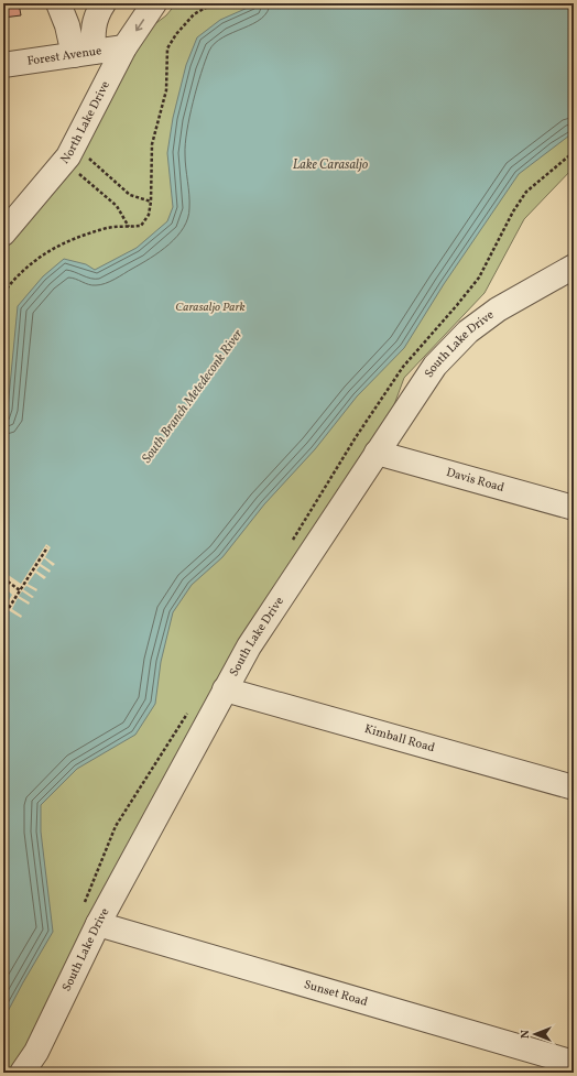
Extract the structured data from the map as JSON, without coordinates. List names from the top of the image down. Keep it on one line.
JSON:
{"streets":{"street":["Forest Avenue","North Lake Drive","South Lake Drive","Davis Road","Kimball Road","Sunset Road"]},"crossings":[["Forest Avenue","North Lake Drive"],["South Lake Drive","Davis Road"],["South Lake Drive","Kimball Road"],["South Lake Drive","Sunset Road"]],"water":["Lake Carasaljo","South Branch Metedeconk River"],"parks":["Carasaljo Park"],"north":"left"}
